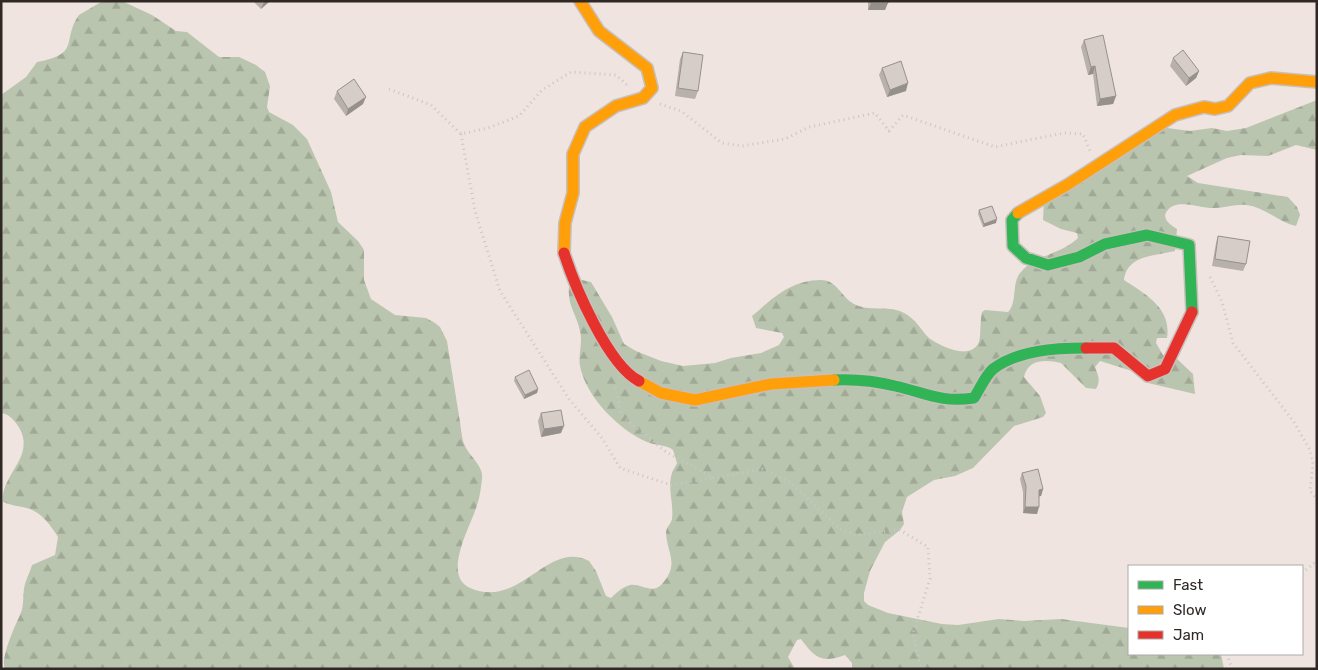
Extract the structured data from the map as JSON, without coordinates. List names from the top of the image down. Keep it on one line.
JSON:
{"legend":["Fast","Slow","Jam"]}
